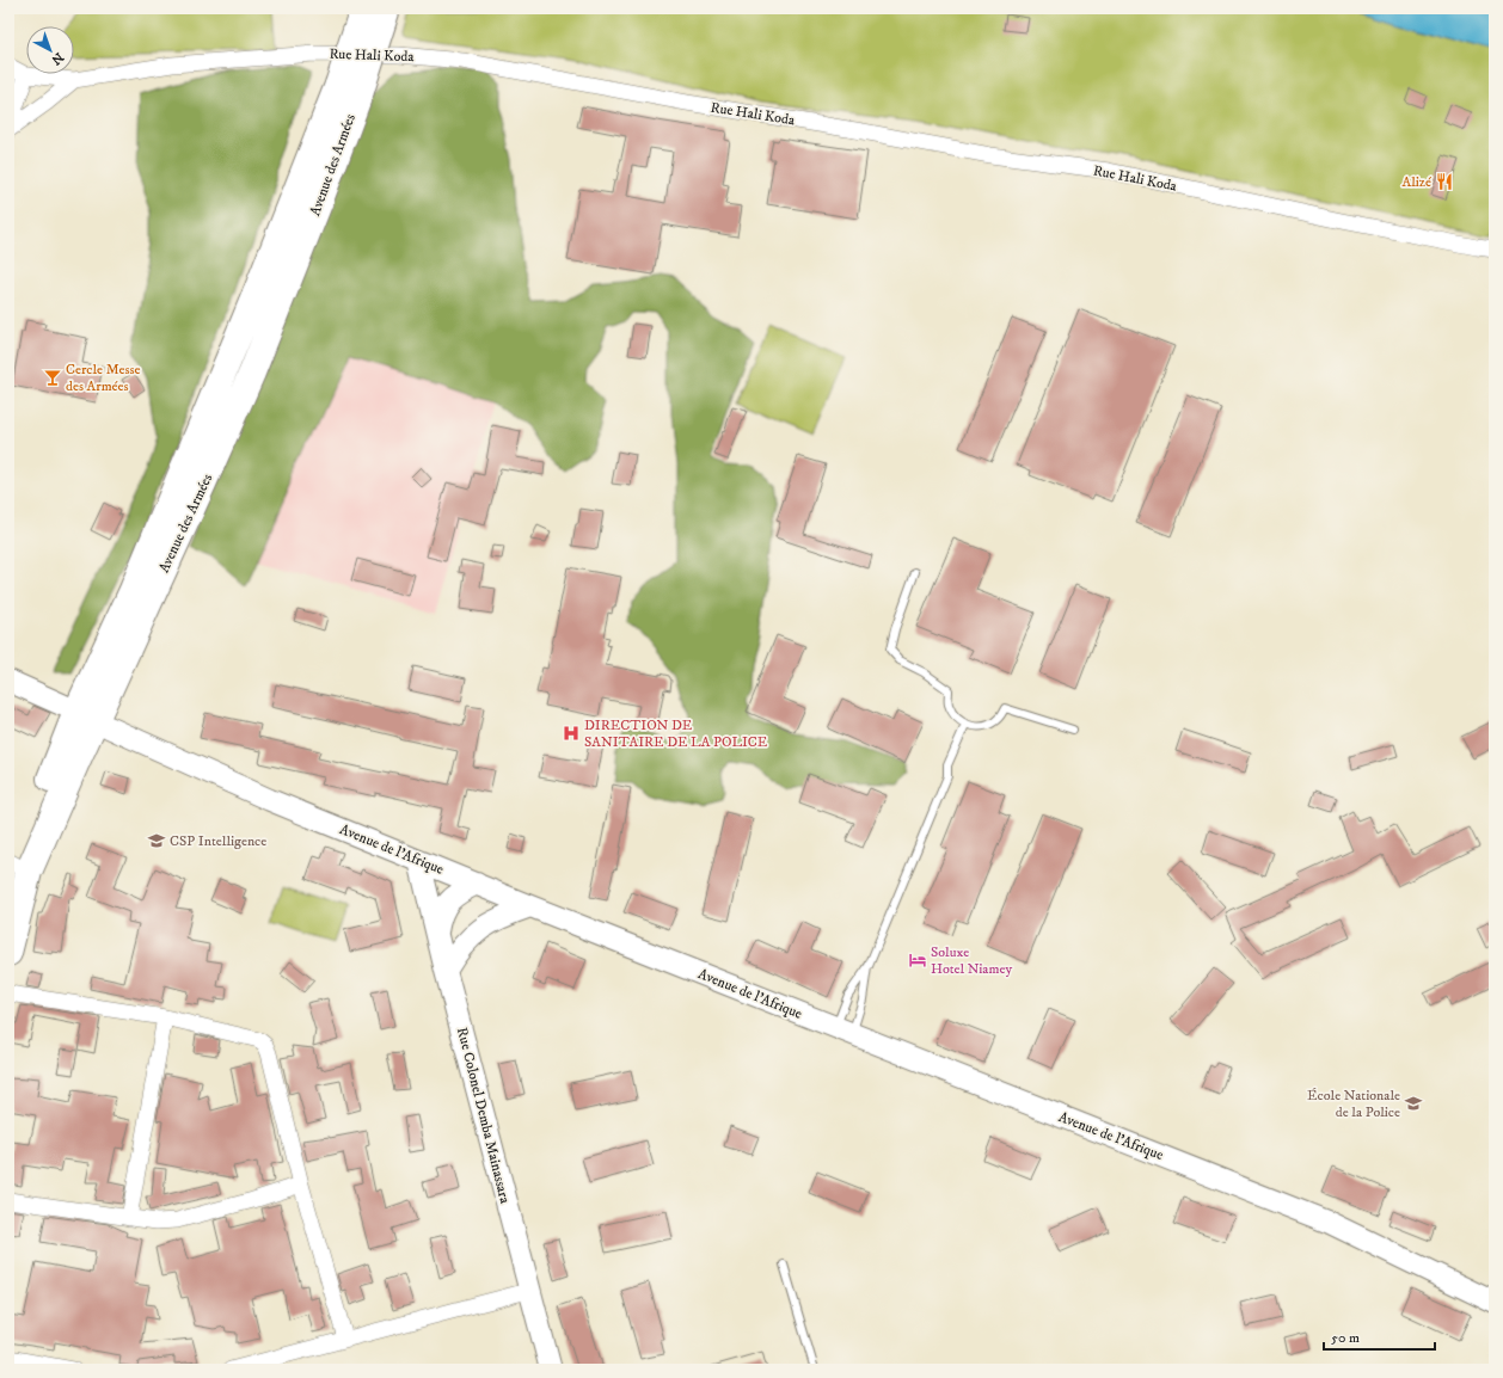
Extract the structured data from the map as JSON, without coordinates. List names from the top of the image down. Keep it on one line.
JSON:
{"streets":{"highway":["Avenue des Armées"],"main road":["Avenue de l'Afrique","Rue Colonel Demba Mainassara"],"street":["Rue Hali Koda"]},"crossings":[["Avenue des Armées","Avenue de l'Afrique"],["Avenue de l'Afrique","Rue Colonel Demba Mainassara"]],"places":{"restaurant":["Alizé"],"bar":["Cercle Messe des Armées"],"hospital":["DIRECTION DE SANITAIRE DE LA POLICE"],"school or university":["CSP Intelligence","École Nationale de la Police"],"hotel":["Soluxe Hotel Niamey"]},"scale_bar":"50 m","north":"bottom right"}
